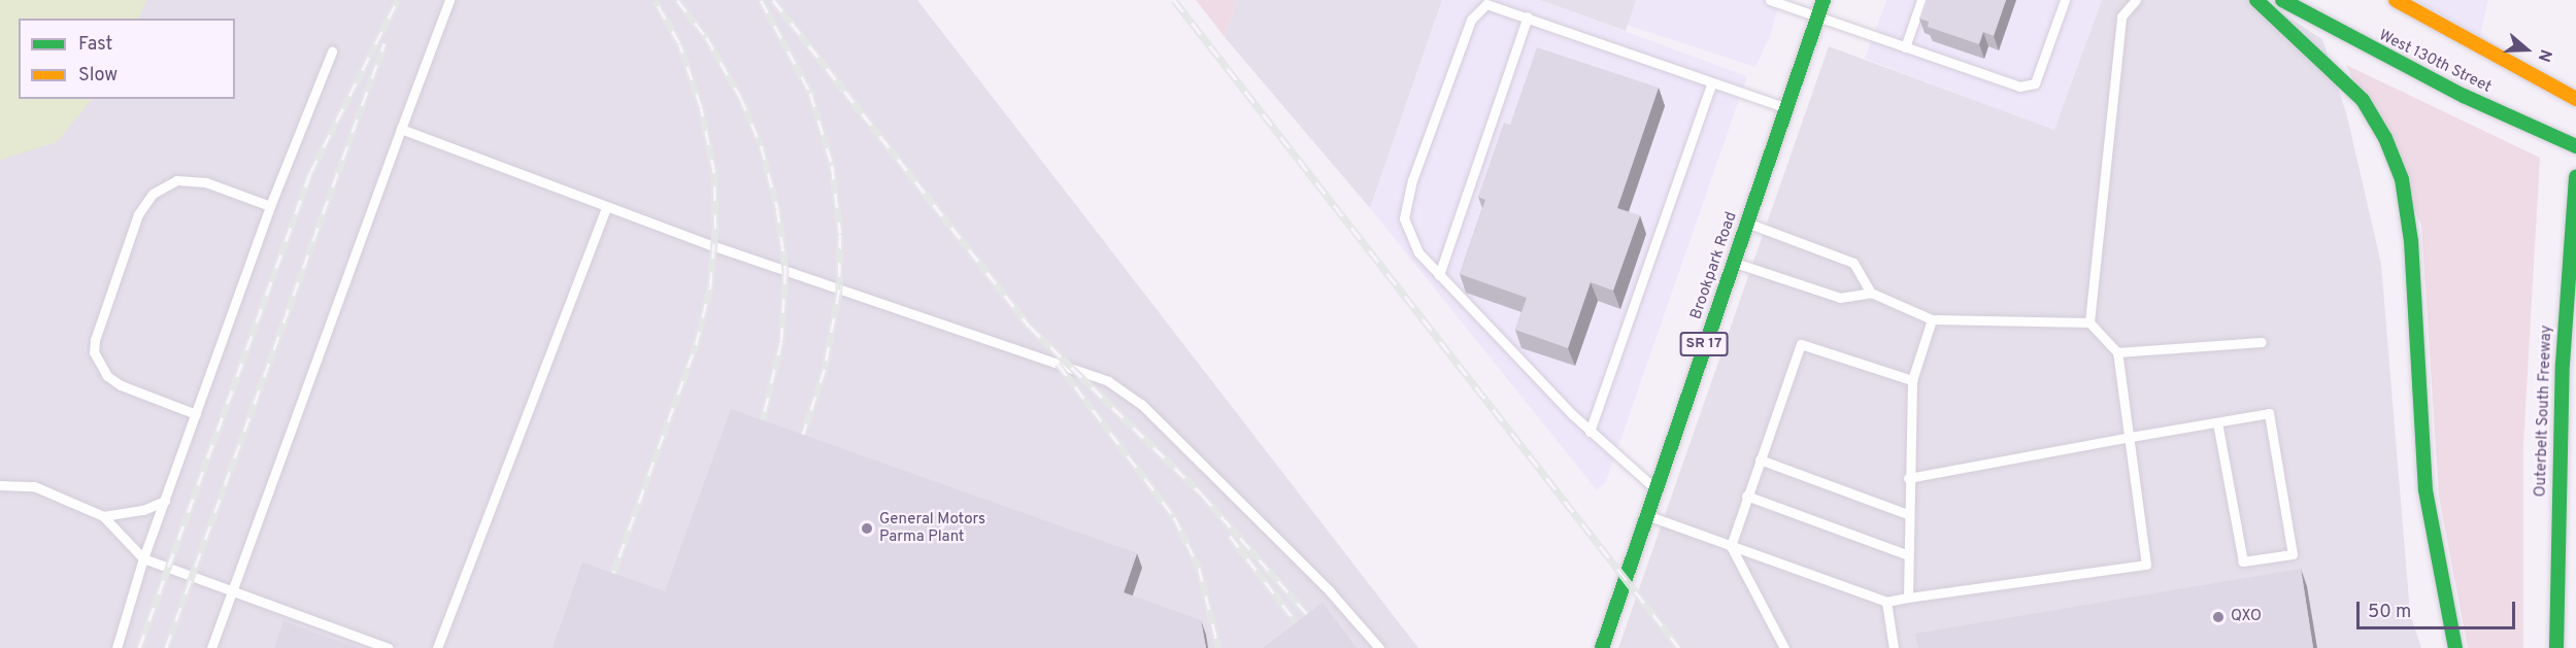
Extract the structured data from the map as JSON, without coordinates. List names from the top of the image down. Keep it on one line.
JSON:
{"streets":{"main road":["West 130th Street","Brookpark Road","SR 17","Outerbelt South Freeway"]},"places":["General Motors Parma Plant","QXO"],"legend":["Fast","Slow"],"scale_bar":"50 m","north":"right"}
